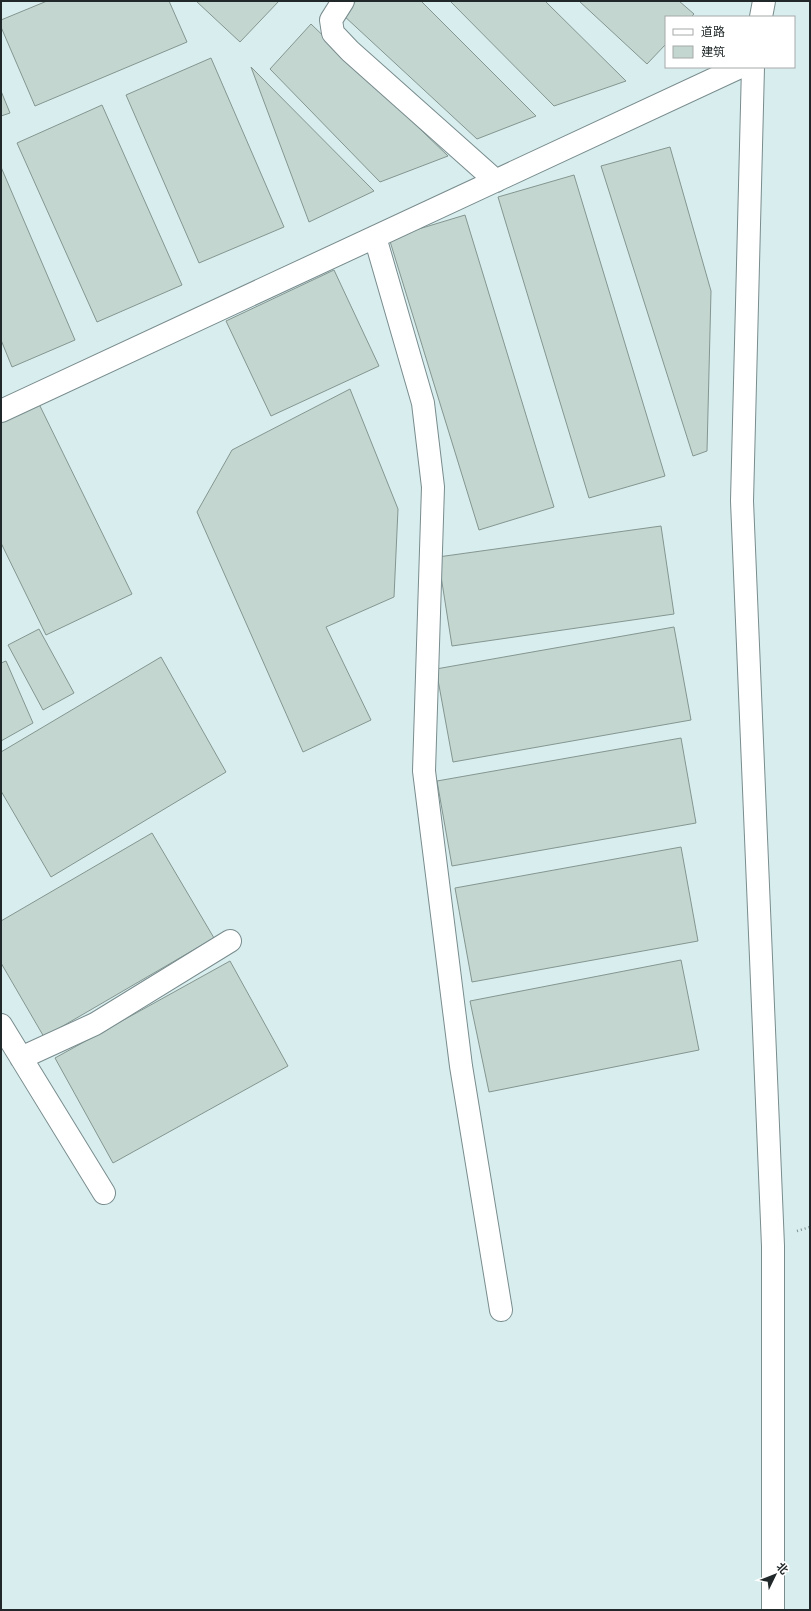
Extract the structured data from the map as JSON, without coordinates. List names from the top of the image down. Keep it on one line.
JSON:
{"legend":["道路","建筑"],"north":"top right"}
